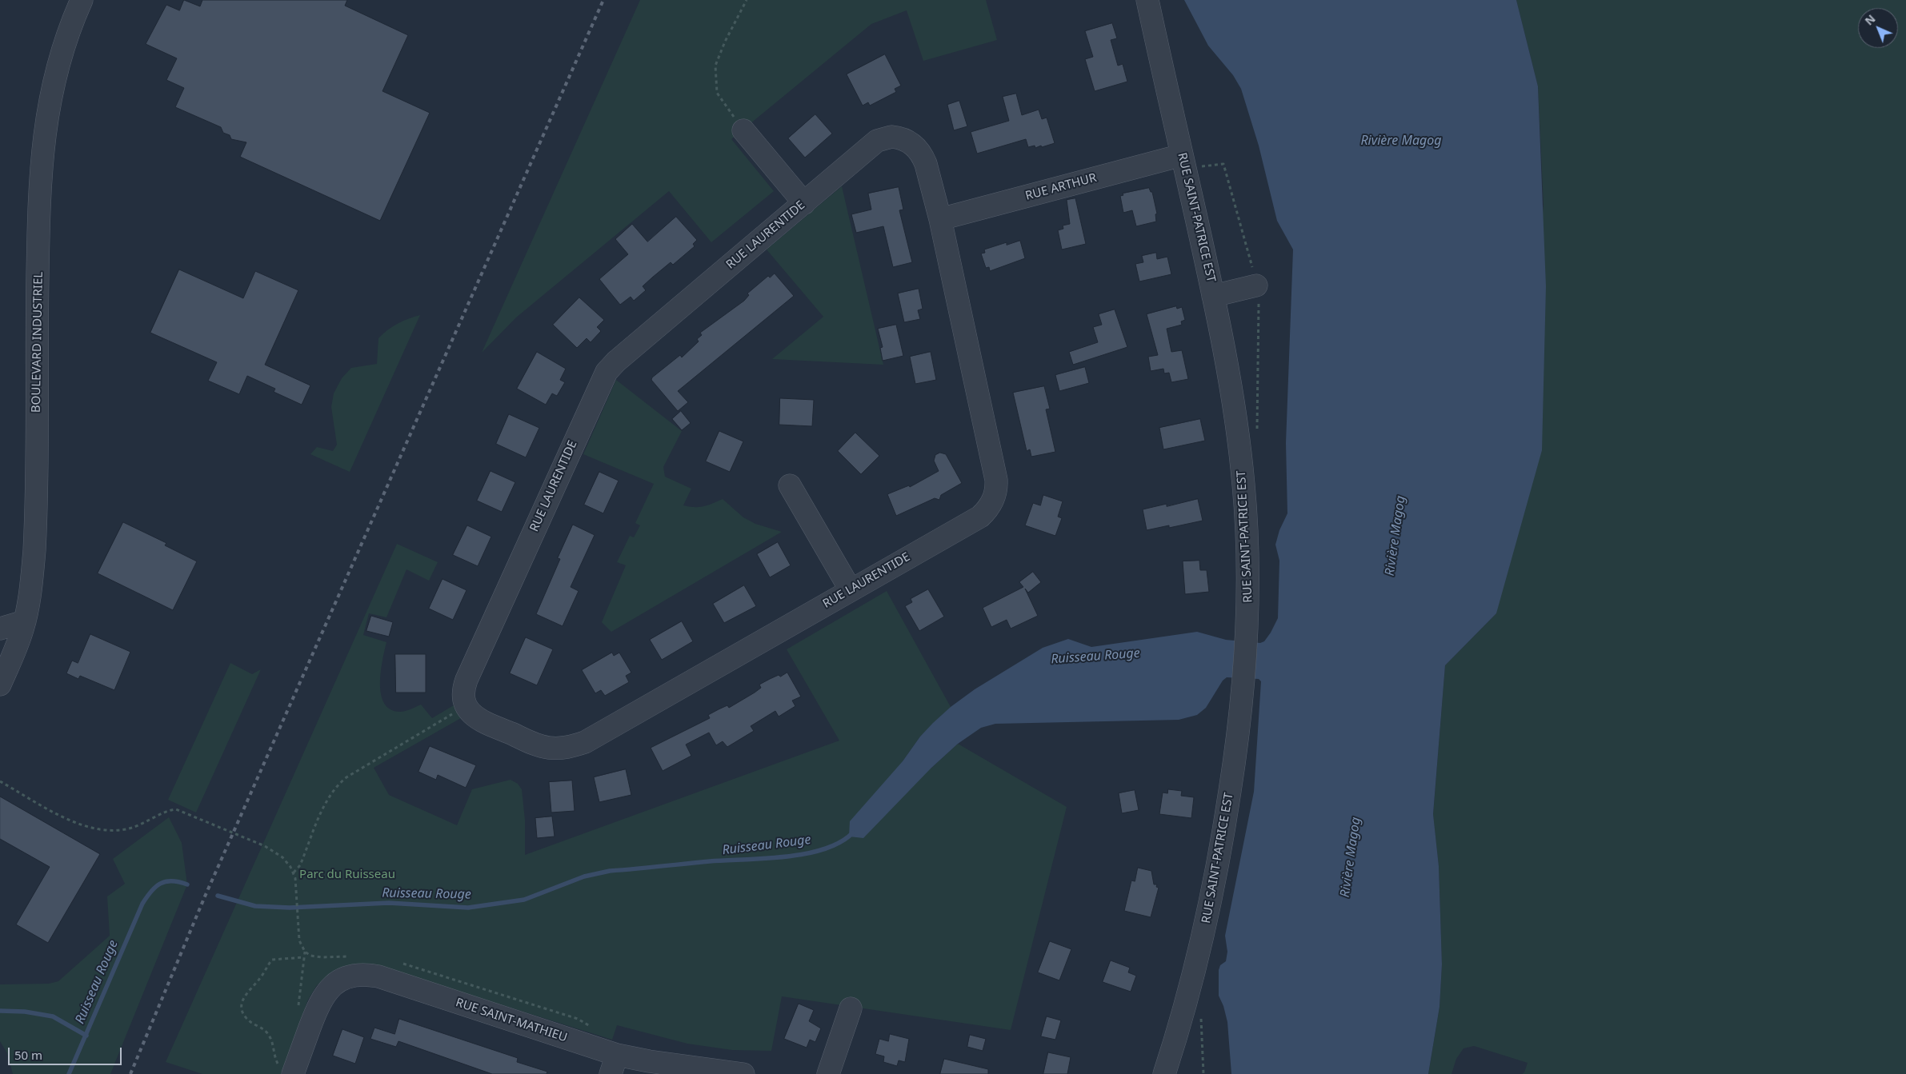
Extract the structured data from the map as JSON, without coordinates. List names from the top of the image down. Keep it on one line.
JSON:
{"streets":{"street":["RUE ARTHUR","RUE SAINT-PATRICE EST","RUE LAURENTIDE","BOULEVARD INDUSTRIEL","RUE SAINT-MATHIEU"]},"crossings":[["RUE ARTHUR","RUE SAINT-PATRICE EST"],["RUE ARTHUR","RUE LAURENTIDE"]],"water":["Rivière Magog","Ruisseau Rouge"],"parks":["Parc du Ruisseau"],"scale_bar":"50 m","north":"top left"}
